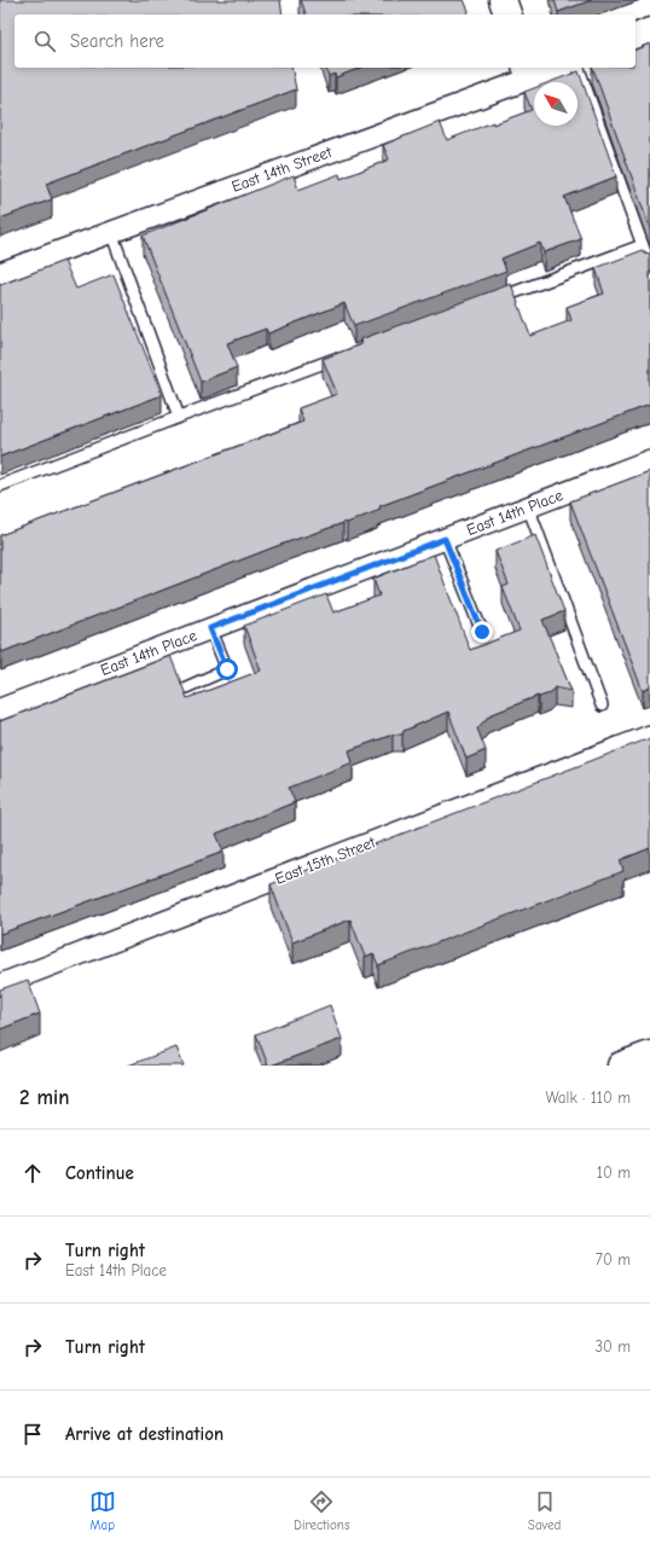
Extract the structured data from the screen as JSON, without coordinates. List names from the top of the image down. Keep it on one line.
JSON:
{"streets":{"street":["East 14th Street","East 14th Place","East 15th Street"]},"north":"top left","page":{"search":"Search here","heading":["2 min","Walk · 110 m"],"list":[["Continue","10 m"],["Turn right","East 14th Place","70 m"],["Turn right","30 m"],"Arrive at destination"],"nav":["Map","Directions","Saved"]}}
